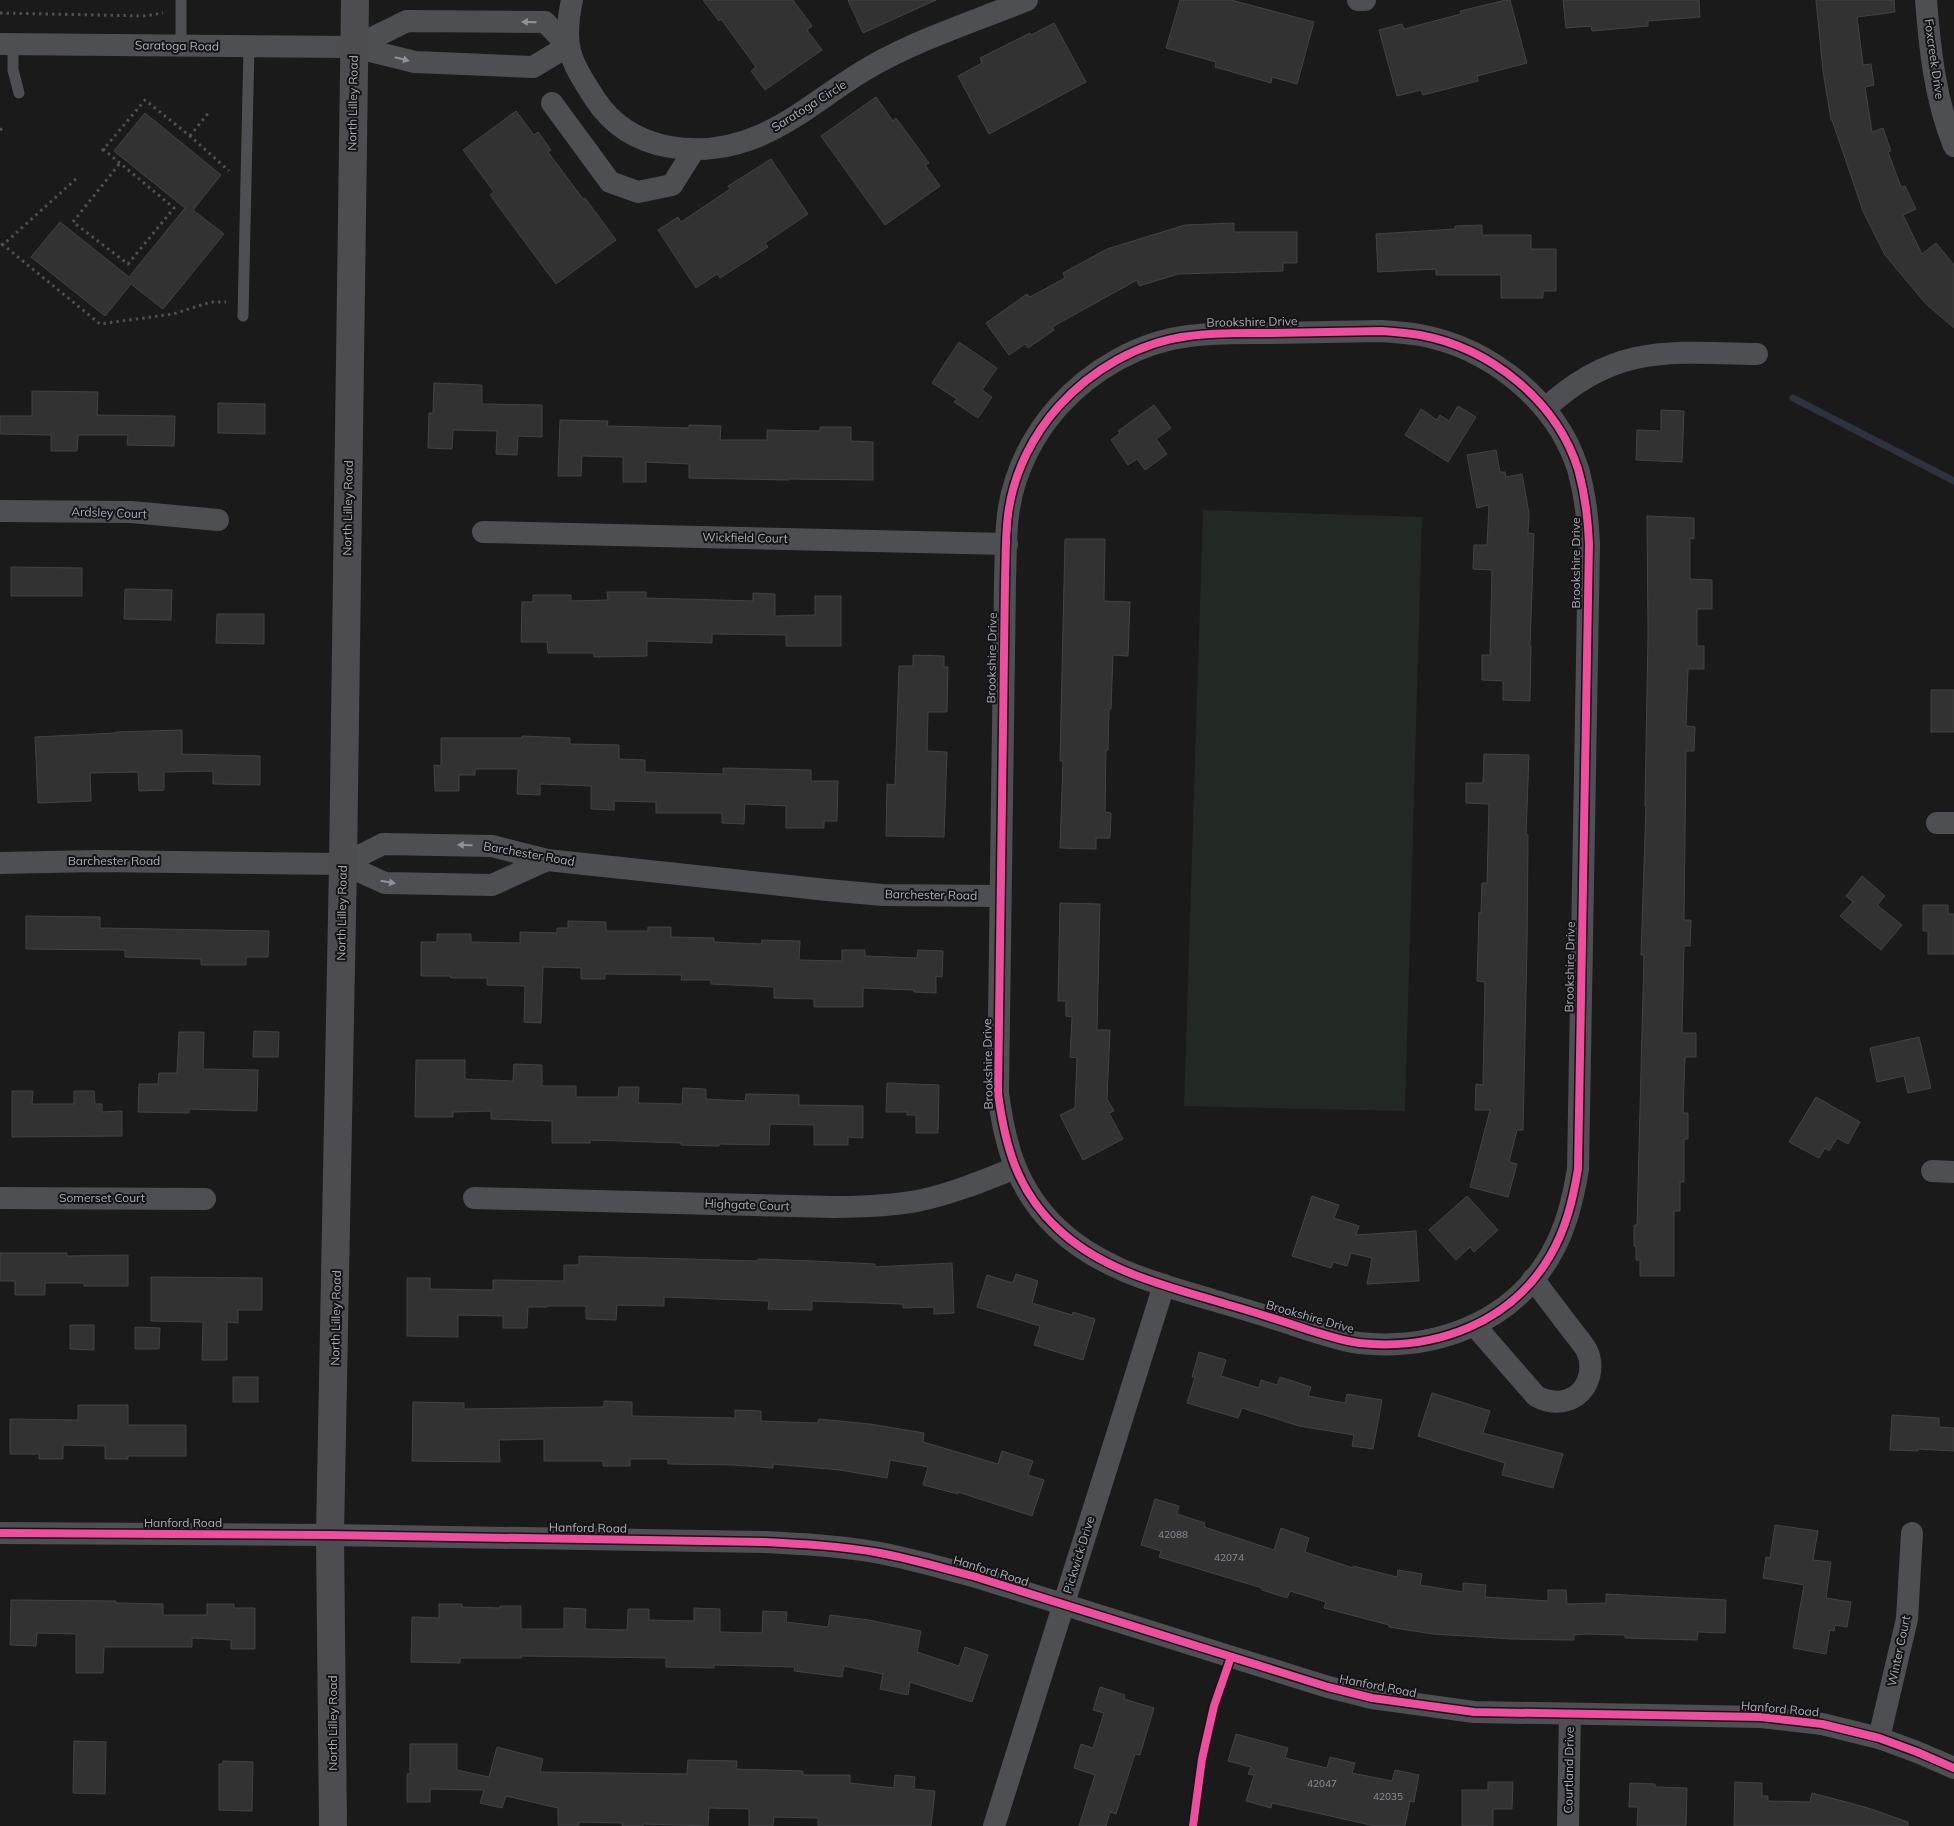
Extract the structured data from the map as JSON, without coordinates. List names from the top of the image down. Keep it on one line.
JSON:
{"streets":{"street":["Saratoga Road","Foxcreek Drive","North Lilley Road","Saratoga Circle","Brookshire Drive","Ardsley Court","Wickfield Court","Barchester Road","Somerset Court","Highgate Court","Hanford Road","Pickwick Drive","Winter Court","Courtland Drive"]},"crossings":[["Saratoga Road","North Lilley Road"],["Saratoga Road","Saratoga Circle"],["North Lilley Road","Saratoga Circle"],["North Lilley Road","Barchester Road"],["North Lilley Road","Hanford Road"],["Brookshire Drive","Wickfield Court"],["Brookshire Drive","Barchester Road"],["Brookshire Drive","Highgate Court"],["Brookshire Drive","Pickwick Drive"],["Hanford Road","Pickwick Drive"],["Hanford Road","Winter Court"],["Hanford Road","Courtland Drive"]],"house_numbers":["42088","42074","42047","42035"]}
